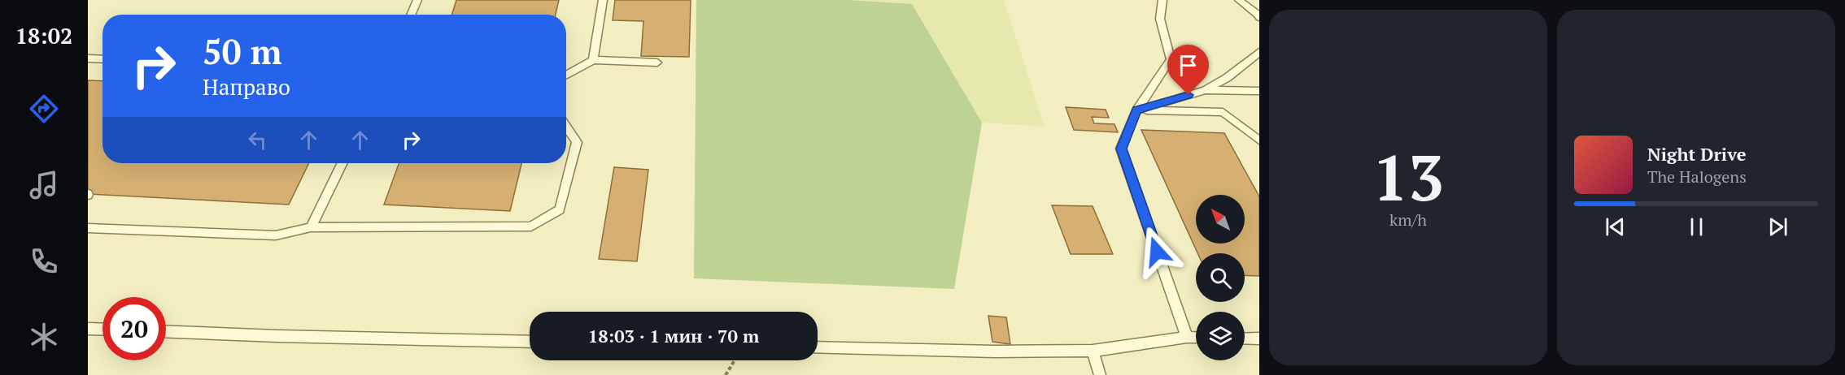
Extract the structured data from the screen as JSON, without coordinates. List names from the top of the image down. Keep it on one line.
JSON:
{"north":"top left","page":{"tabs":"18:02","tile":["13","km/h"],"turn":["50 m","Направо"],"song":["Night Drive","The Halogens"],"limit":"20","trip":"18:03 · 1 мин · 70 m"}}
